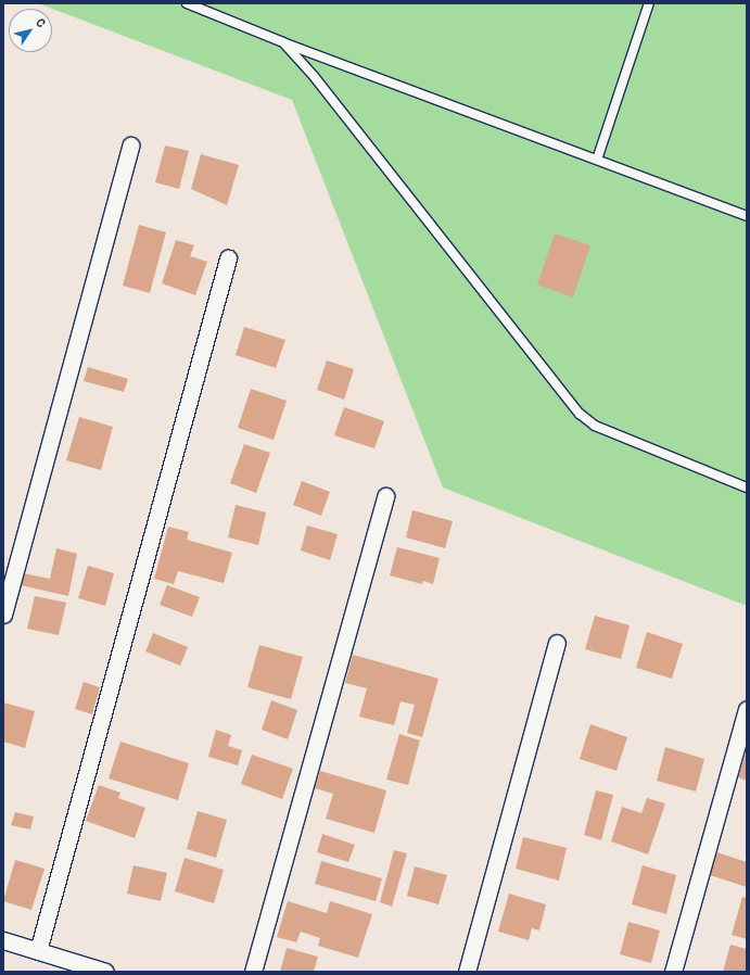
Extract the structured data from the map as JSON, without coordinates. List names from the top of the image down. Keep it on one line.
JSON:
{"north":"top right"}
